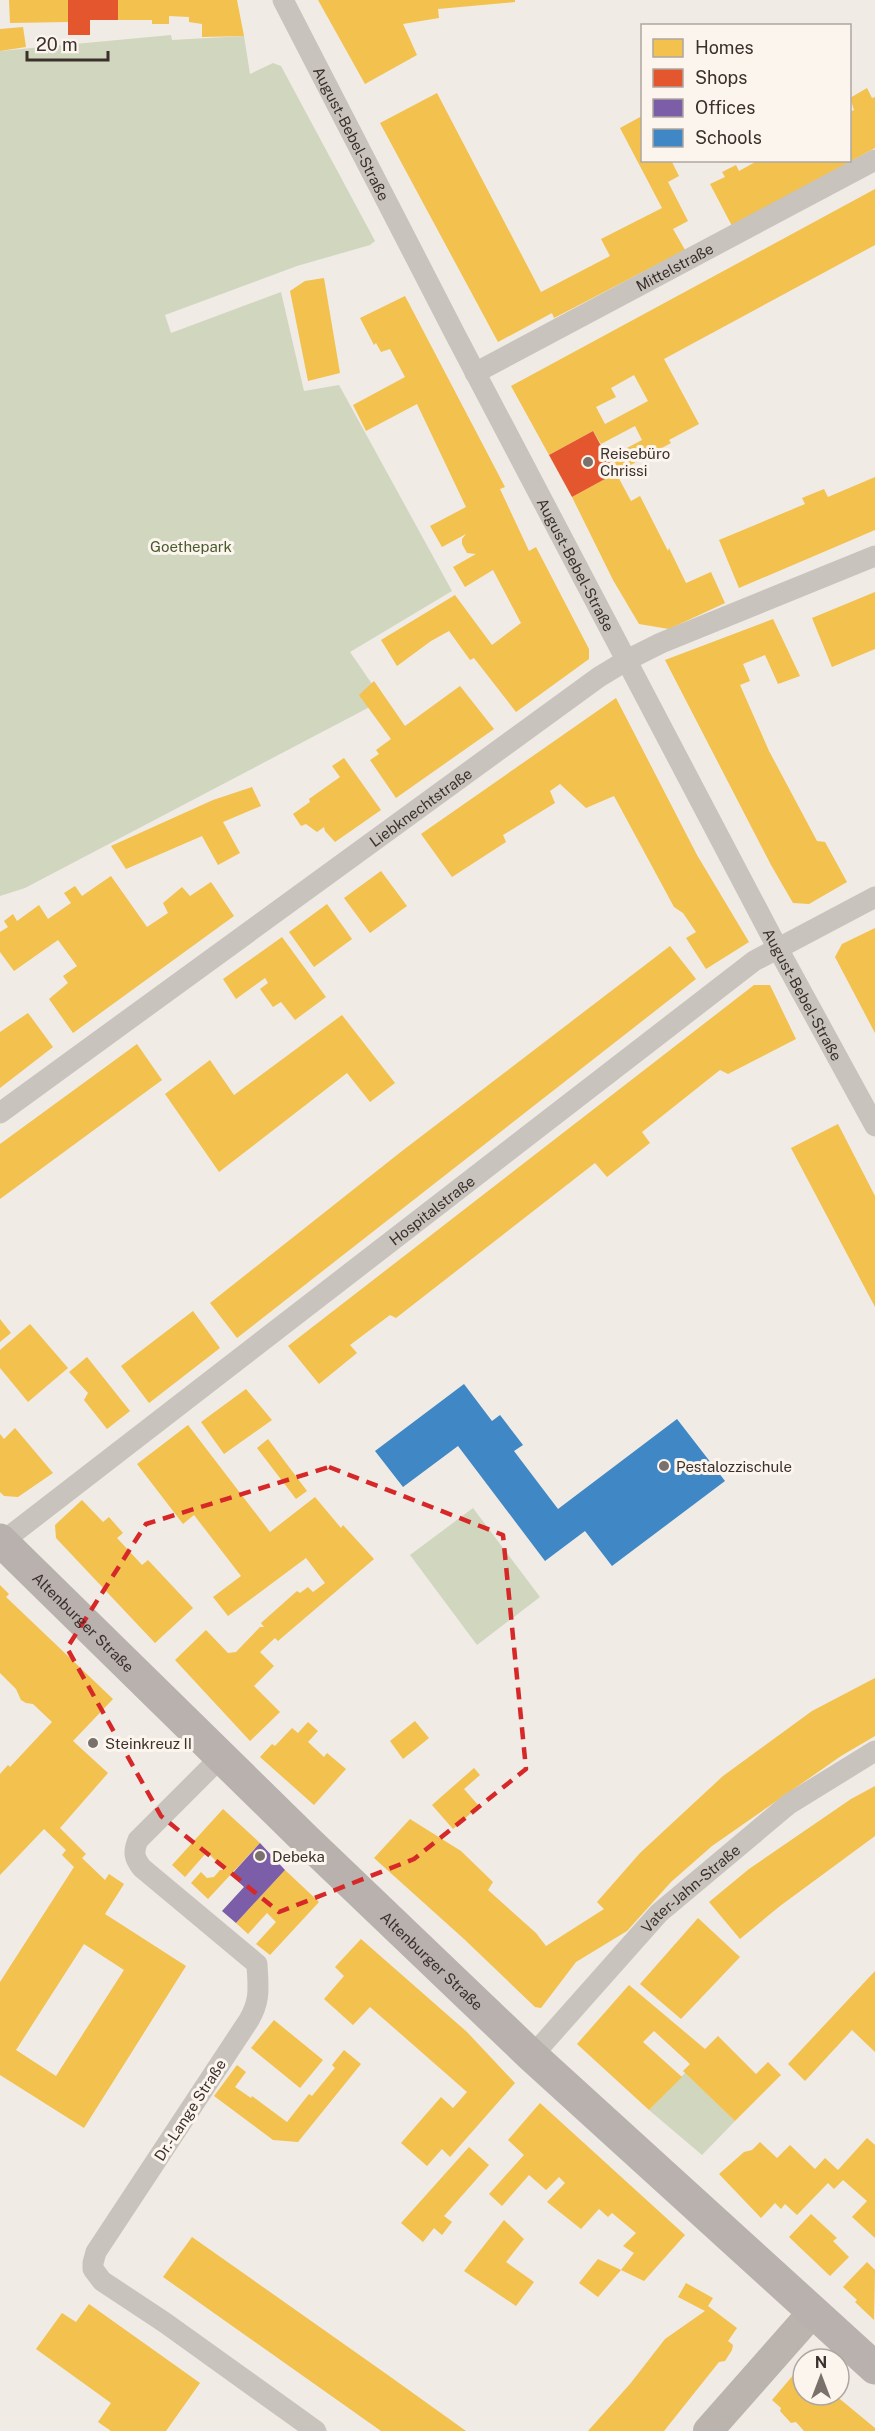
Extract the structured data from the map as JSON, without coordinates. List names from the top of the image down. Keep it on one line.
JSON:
{"streets":{"main road":["Altenburger Straße"],"street":["August-Bebel-Straße","Mittelstraße","Liebknechtstraße","Hospitalstraße","Vater-Jahn-Straße","Dr.-Lange Straße"]},"crossings":[["August-Bebel-Straße","Mittelstraße"],["August-Bebel-Straße","Liebknechtstraße"],["August-Bebel-Straße","Hospitalstraße"],["Hospitalstraße","Altenburger Straße"],["Altenburger Straße","Vater-Jahn-Straße"],["Altenburger Straße","Dr.-Lange Straße"]],"parks":["Goethepark"],"places":["Reisebüro Chrissi","Pestalozzischule","Steinkreuz II","Debeka"],"legend":["Homes","Shops","Offices","Schools"],"scale_bar":"20 m","north":"top"}
